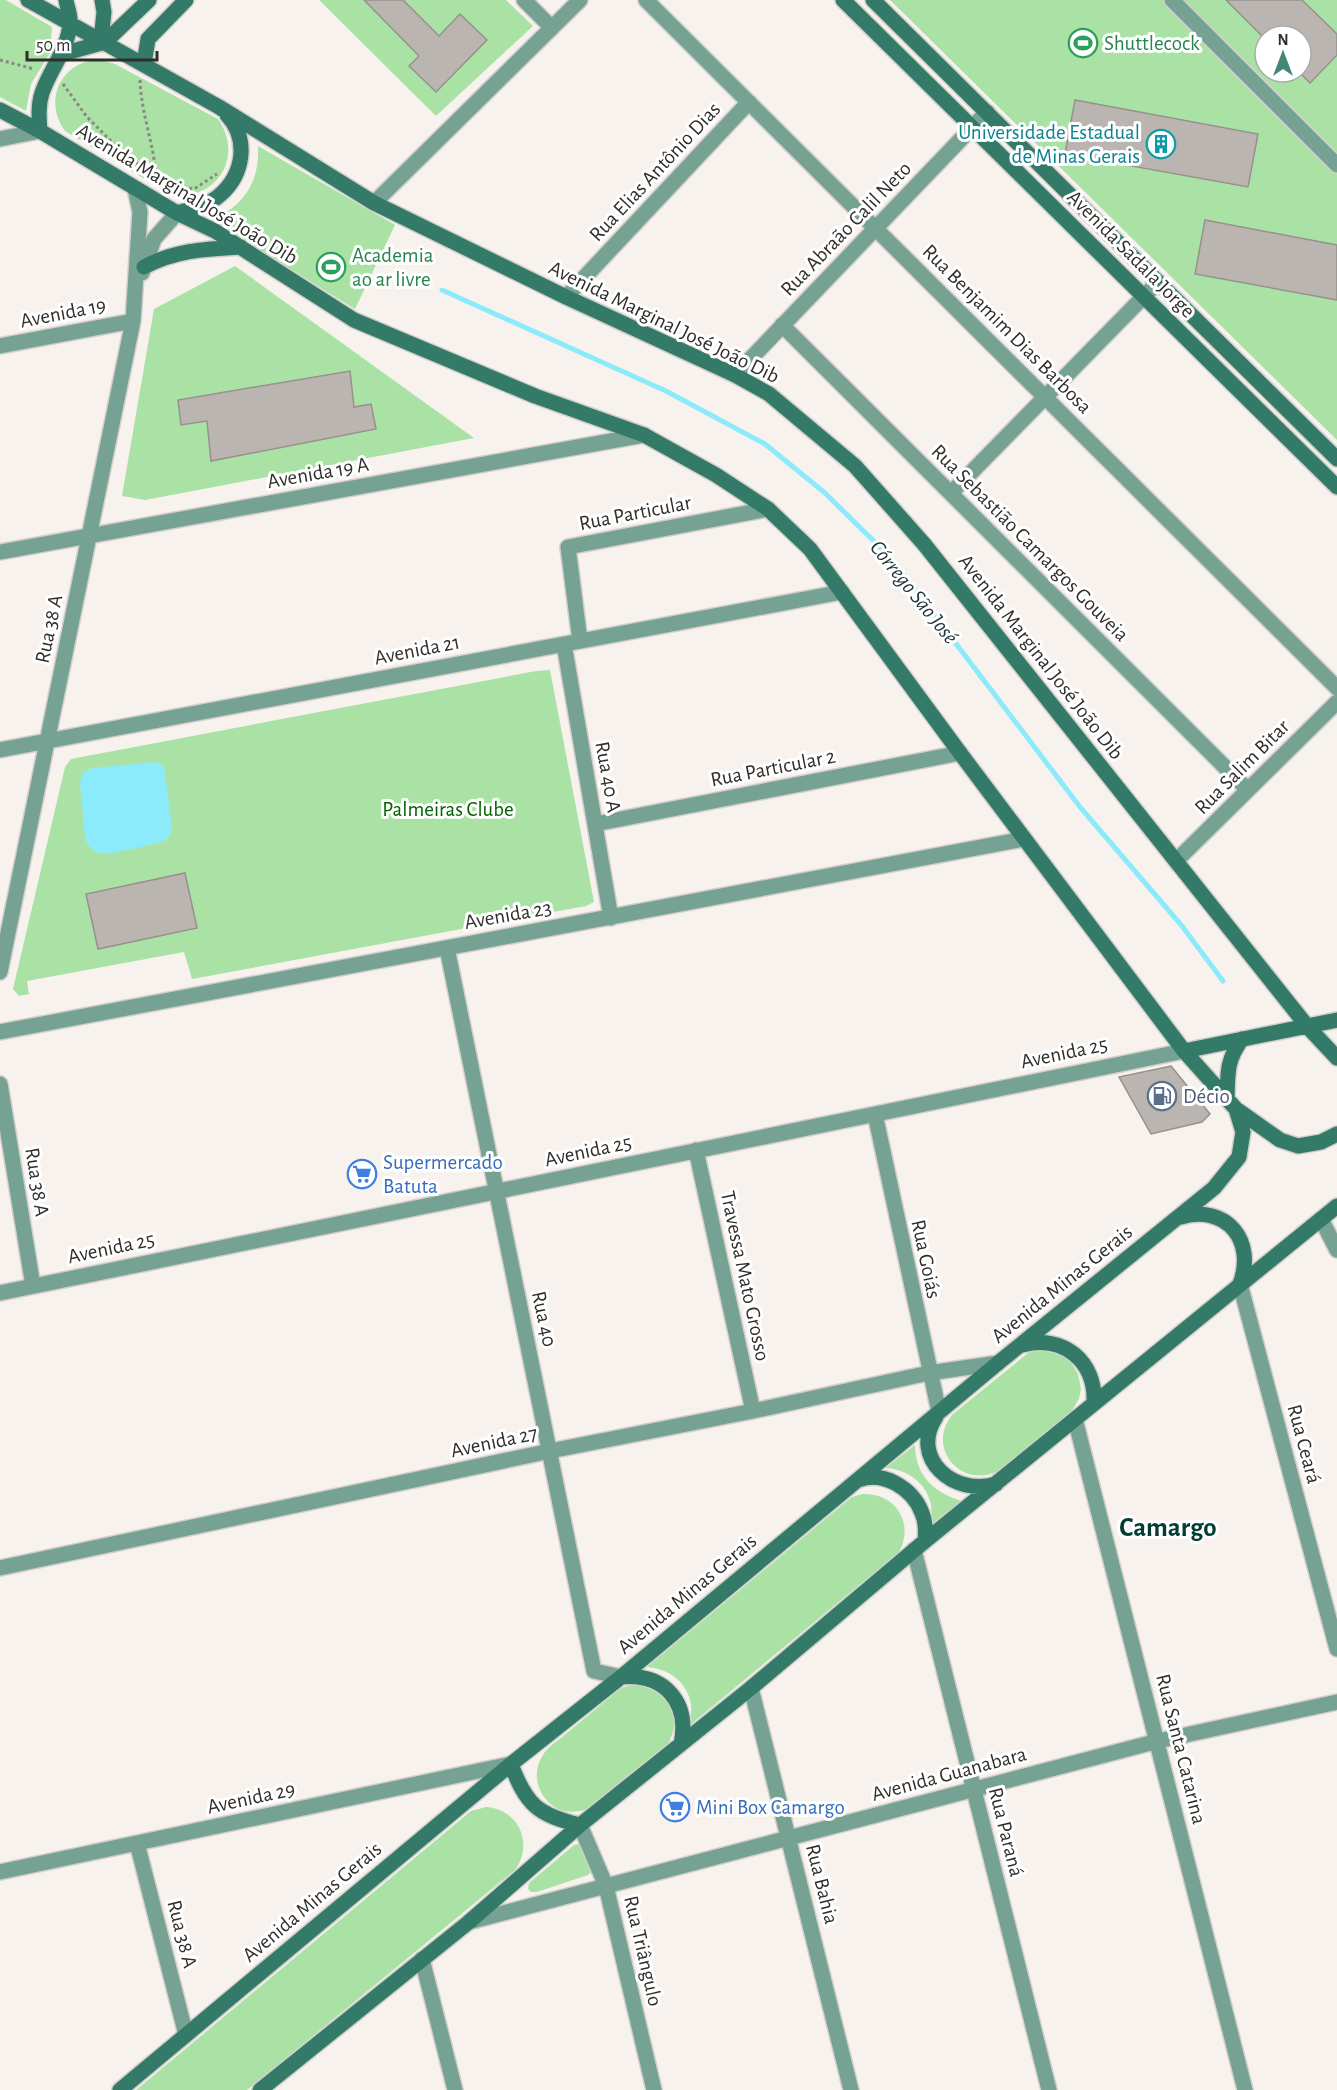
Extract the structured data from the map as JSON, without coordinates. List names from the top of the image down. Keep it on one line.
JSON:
{"streets":{"main road":["Avenida Marginal José João Dib","Avenida Sadala Jorge","Avenida Minas Gerais"],"street":["Rua Elias Antônio Dias","Rua Abraão Calil Neto","Avenida 19","Rua Benjamim Dias Barbosa","Avenida 19 A","Rua Particular","Rua Sebastião Camargos Gouveia","Rua 38 A","Avenida 21","Rua Salim Bitar","Rua Particular 2","Rua 40 A","Avenida 23","Avenida 25","Rua Goiás","Travessa Mato Grosso","Rua 40","Avenida 27","Rua Ceará","Rua Santa Catarina","Avenida Guanabara","Avenida 29","Rua Paraná","Rua Bahia","Rua Triângulo"]},"crossings":[["Rua Elias Antônio Dias","Avenida Marginal José João Dib"],["Rua Elias Antônio Dias","Rua Benjamim Dias Barbosa"],["Avenida Marginal José João Dib","Rua Abraão Calil Neto"],["Avenida Marginal José João Dib","Avenida 19 A"],["Avenida Marginal José João Dib","Rua Particular"],["Avenida Marginal José João Dib","Rua 38 A"],["Avenida Marginal José João Dib","Avenida 21"],["Avenida Marginal José João Dib","Rua Salim Bitar"],["Avenida Marginal José João Dib","Rua Particular 2"],["Avenida Marginal José João Dib","Avenida 23"],["Avenida Marginal José João Dib","Avenida 25"],["Avenida Marginal José João Dib","Avenida Minas Gerais"],["Rua Abraão Calil Neto","Avenida Sadala Jorge"],["Rua Abraão Calil Neto","Rua Benjamim Dias Barbosa"],["Rua Abraão Calil Neto","Rua Sebastião Camargos Gouveia"],["Avenida 19","Rua 38 A"],["Avenida 19 A","Rua 38 A"],["Rua Particular","Avenida 21"],["Rua Sebastião Camargos Gouveia","Rua Salim Bitar"],["Rua 38 A","Avenida 21"],["Rua 38 A","Avenida 25"],["Rua 38 A","Avenida Minas Gerais"],["Rua 38 A","Avenida 29"],["Avenida 21","Rua 40 A"],["Rua Particular 2","Rua 40 A"],["Rua 40 A","Avenida 23"],["Avenida 23","Rua 40"],["Avenida 25","Rua Goiás"],["Avenida 25","Travessa Mato Grosso"],["Avenida 25","Rua 40"],["Rua Goiás","Avenida Minas Gerais"],["Rua Goiás","Avenida 27"],["Travessa Mato Grosso","Avenida 27"],["Avenida Minas Gerais","Rua 40"],["Avenida Minas Gerais","Avenida 27"],["Avenida Minas Gerais","Avenida 29"],["Rua 40","Avenida 27"],["Rua Santa Catarina","Avenida Guanabara"],["Avenida Guanabara","Rua Paraná"],["Avenida Guanabara","Rua Bahia"],["Avenida Guanabara","Rua Triângulo"]],"districts":["Camargo"],"water":["Córrego São José"],"parks":["Palmeiras Clube"],"places":{"sports":["Shuttlecock","Academia ao ar livre"],"building":["Universidade Estadual de Minas Gerais"],"fuel station":["Décio"],"supermarket":["Supermercado Batuta","Mini Box Camargo"]},"scale_bar":"50 m","north":"top"}
